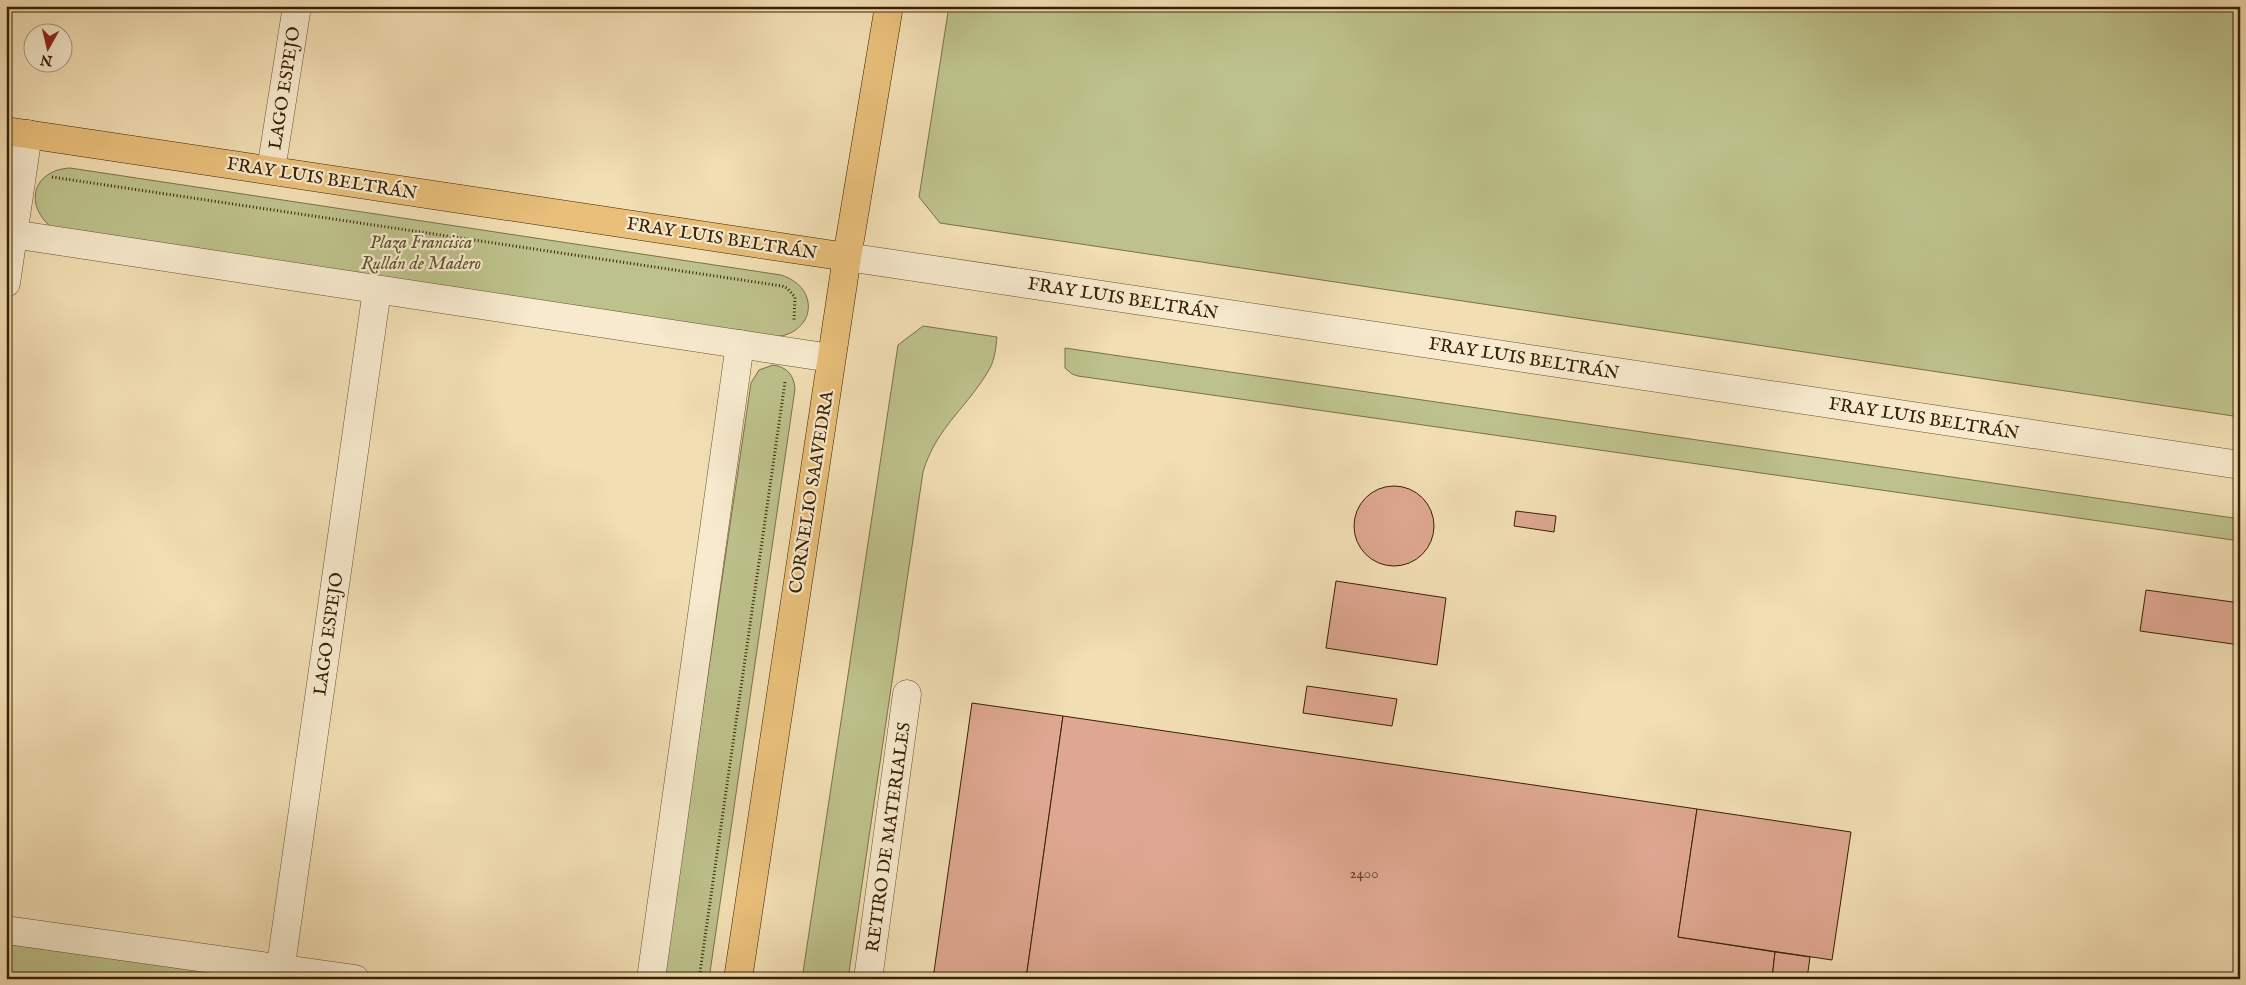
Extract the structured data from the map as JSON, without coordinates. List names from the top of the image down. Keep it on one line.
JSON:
{"streets":{"main road":["FRAY LUIS BELTRÁN","CORNELIO SAAVEDRA"],"street":["LAGO ESPEJO","RETIRO DE MATERIALES"]},"crossings":[["LAGO ESPEJO","FRAY LUIS BELTRÁN"],["FRAY LUIS BELTRÁN","CORNELIO SAAVEDRA"]],"parks":["Plaza Francisca Rullán de Madero"],"house_numbers":["2400"],"north":"bottom"}
